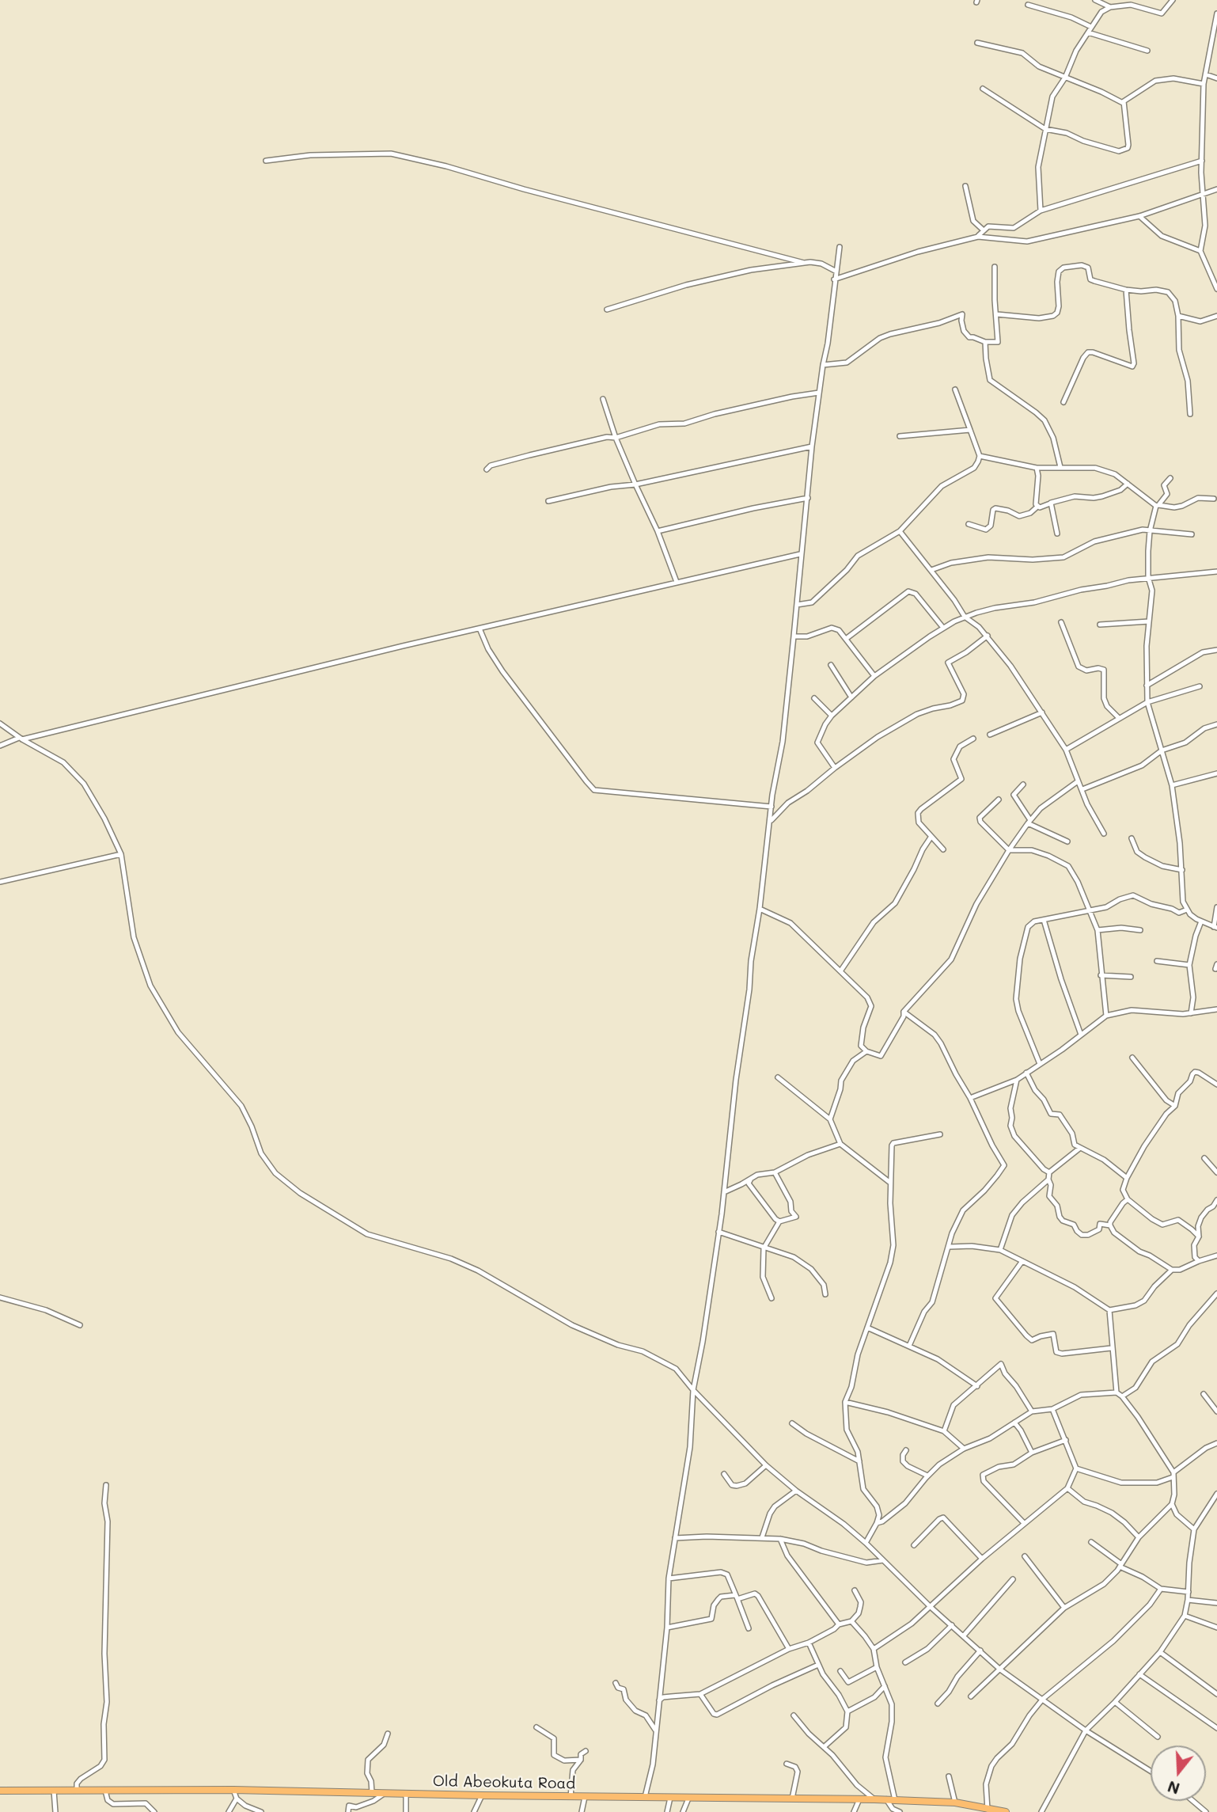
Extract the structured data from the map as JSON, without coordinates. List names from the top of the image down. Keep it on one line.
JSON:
{"streets":{"highway":["Old Abeokuta Road"]},"north":"bottom"}
